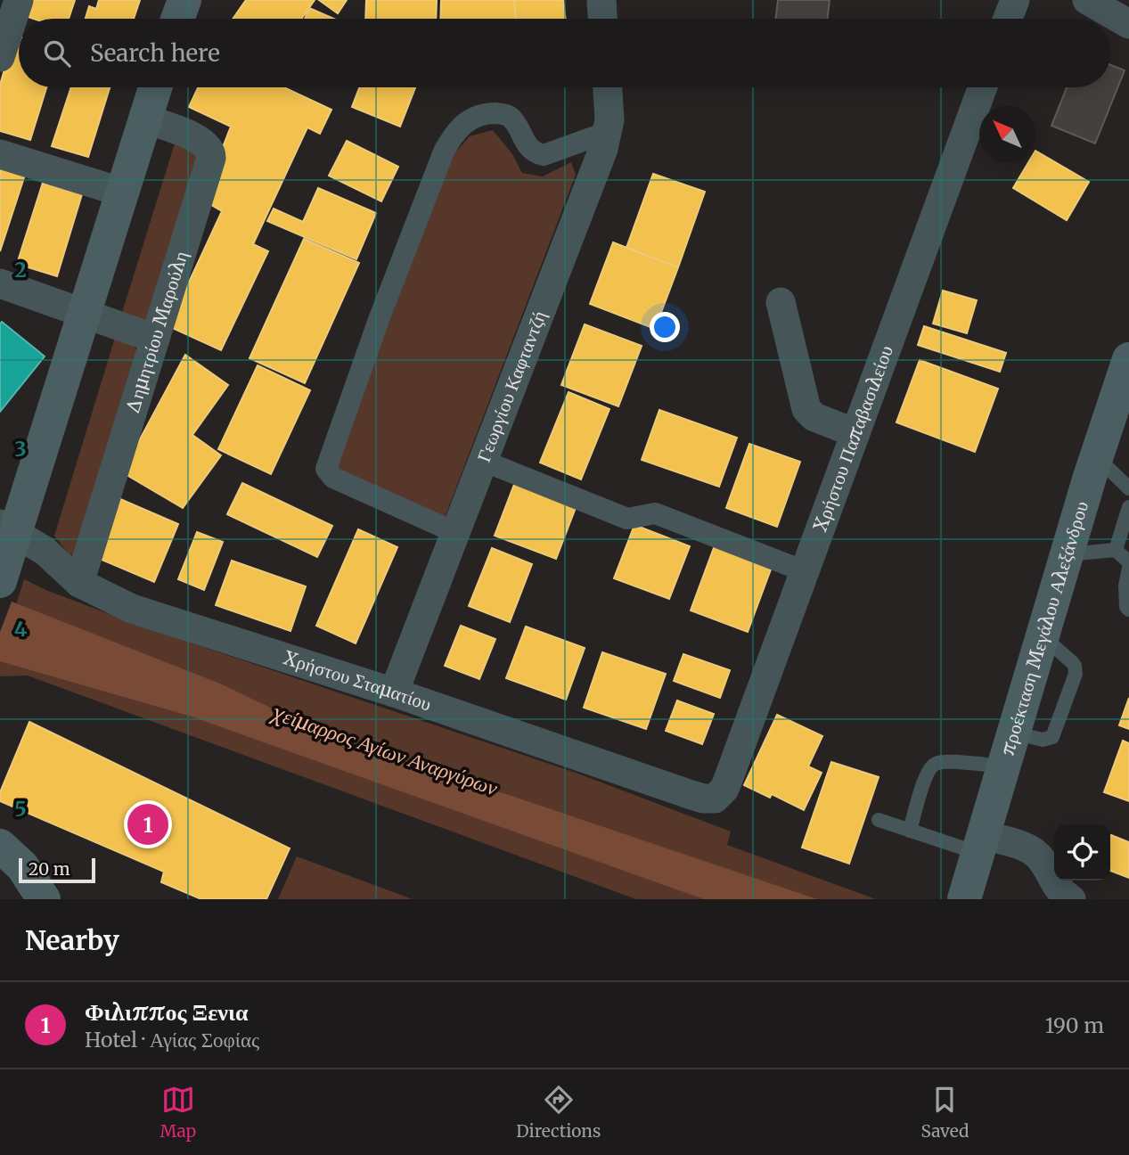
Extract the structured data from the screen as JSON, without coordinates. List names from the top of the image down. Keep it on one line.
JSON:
{"streets":{"main road":["προέκταση Μεγάλου Αλεξάνδρου"],"street":["Δημητρίου Μαρούλη","Γεωργίου Καφταντζή","Χρήστου Παπαβασιλείου","Χρήστου Σταματίου"]},"crossings":[["Δημητρίου Μαρούλη","Χρήστου Σταματίου"],["Γεωργίου Καφταντζή","Χρήστου Σταματίου"],["Χρήστου Παπαβασιλείου","Χρήστου Σταματίου"]],"water":["χείμαρρος Αγίων Αναργύρων"],"scale_bar":"20 m","north":"top left","page":{"search":"Search here","pins":"1","scale":"20 m","heading":"Nearby","list":[{"mark":"1","name":"Φιλιππος Ξενια","note":"Hotel · Αγίας Σοφίας","value":"190 m"}],"nav":["Map","Directions","Saved"]},"grid":{"rows":["2","3","4","5"]}}
